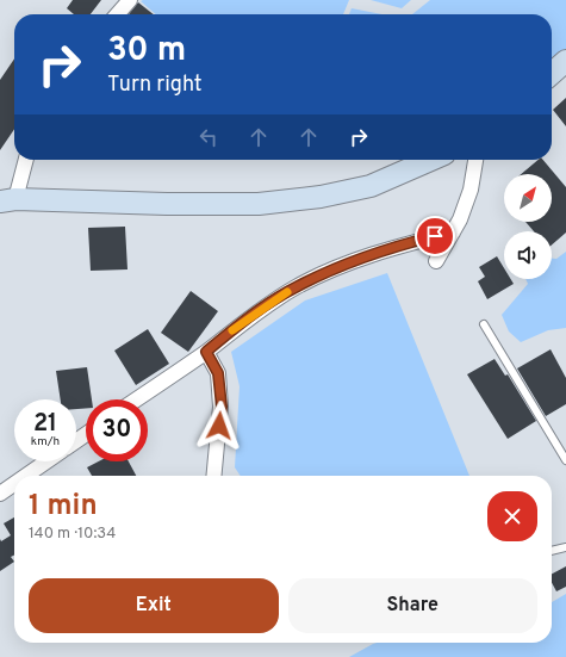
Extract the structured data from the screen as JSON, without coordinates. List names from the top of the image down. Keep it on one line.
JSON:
{"north":"top right","page":{"turn":["30 m","Turn right"],"speed":"21 km/h","limit":"30","heading":["1 min","140 m · 10:34"],"buttons":["Exit","Share"]}}
